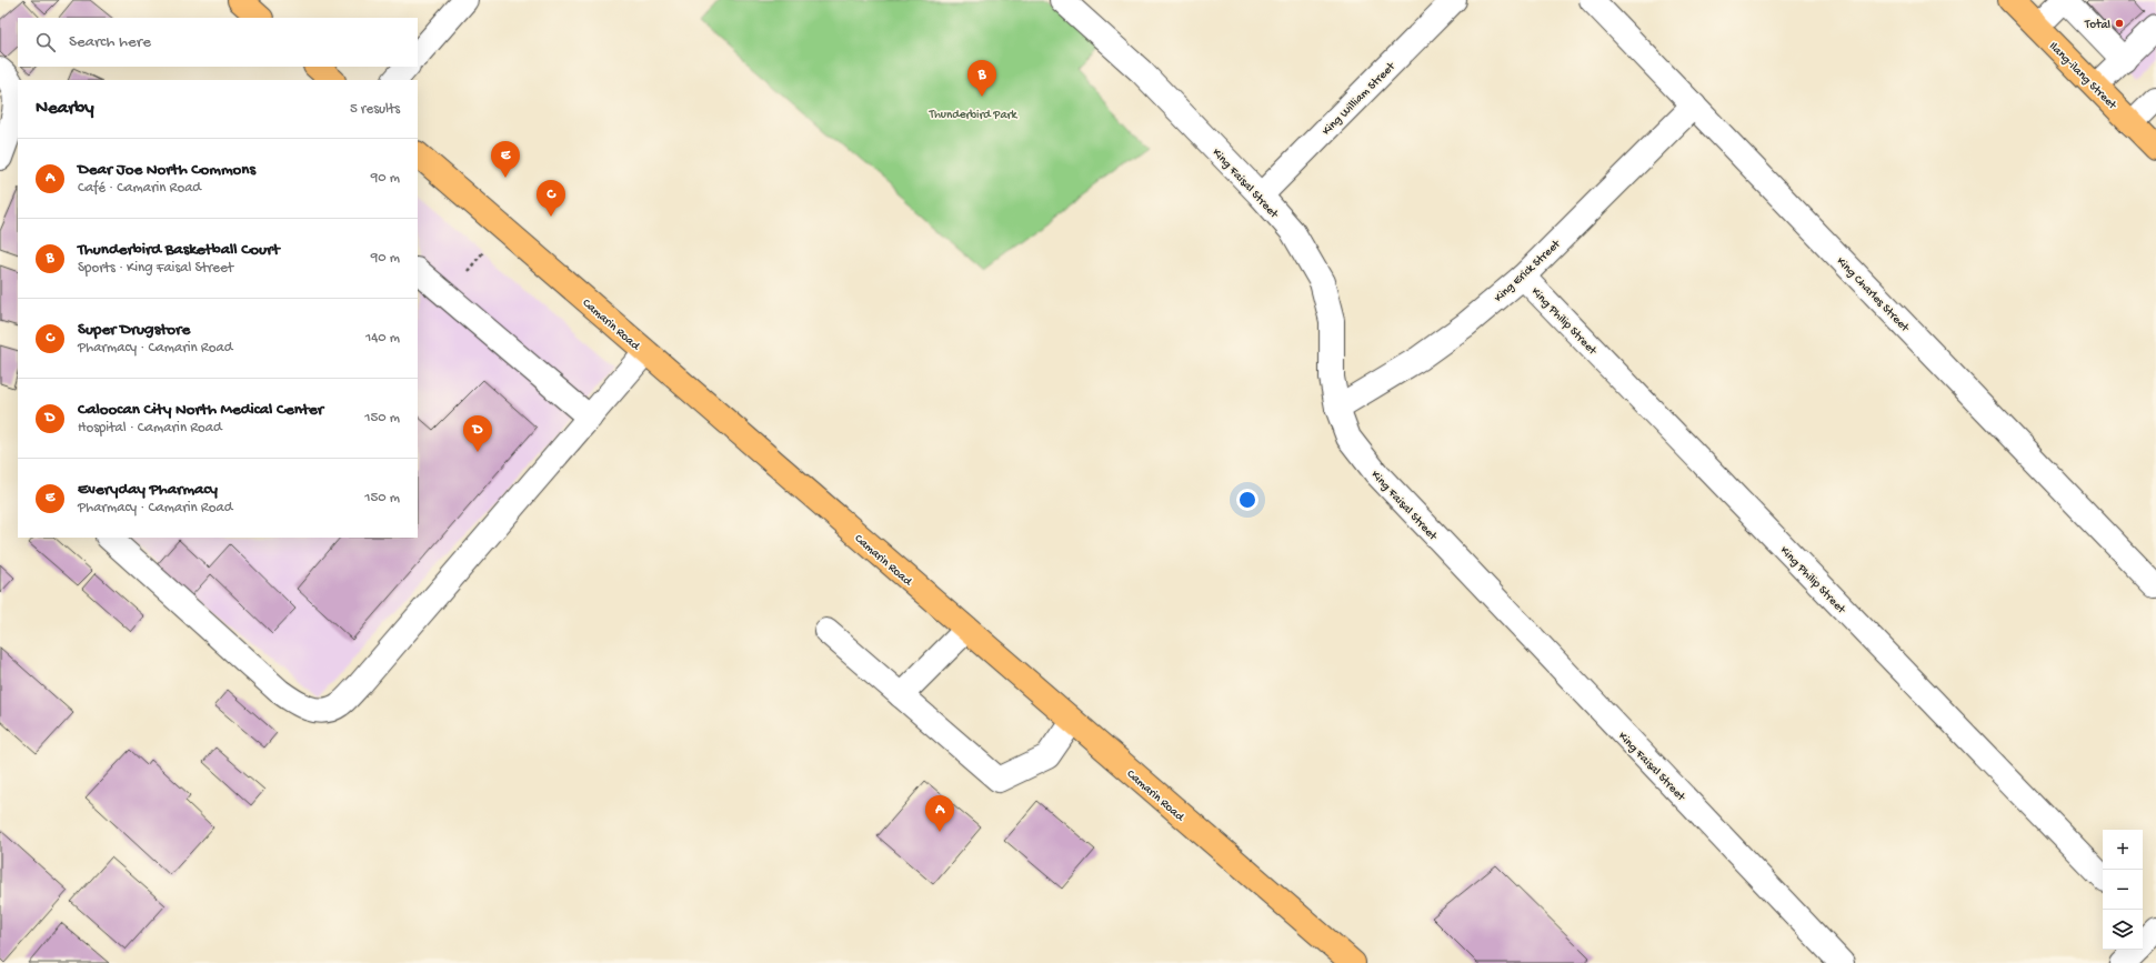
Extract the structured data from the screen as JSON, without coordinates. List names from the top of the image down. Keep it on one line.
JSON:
{"streets":{"main road":["Ilang-ilang Street","Camarin Road"],"street":["King William Street","King Faisal Street","King Erick Street","King Charles Street","King Philip Street"]},"crossings":[["King William Street","King Faisal Street"],["King Faisal Street","King Erick Street"],["King Erick Street","King Charles Street"],["King Erick Street","King Philip Street"]],"parks":["Thunderbird Park"],"places":["Total"],"page":{"search":"Search here","pins":["B","E","C","D","A"],"heading":["Nearby","5 results"],"list":[{"mark":"A","name":"Dear Joe North Commons","note":"Café · Camarin Road","value":"90 m"},{"mark":"B","name":"Thunderbird Basketball Court","note":"Sports · King Faisal Street","value":"90 m"},{"mark":"C","name":"Super Drugstore","note":"Pharmacy · Camarin Road","value":"140 m"},{"mark":"D","name":"Caloocan City North Medical Center","note":"Hospital · Camarin Road","value":"150 m"},{"mark":"E","name":"Everyday Pharmacy","note":"Pharmacy · Camarin Road","value":"150 m"}],"map_buttons":["+","−"]}}
